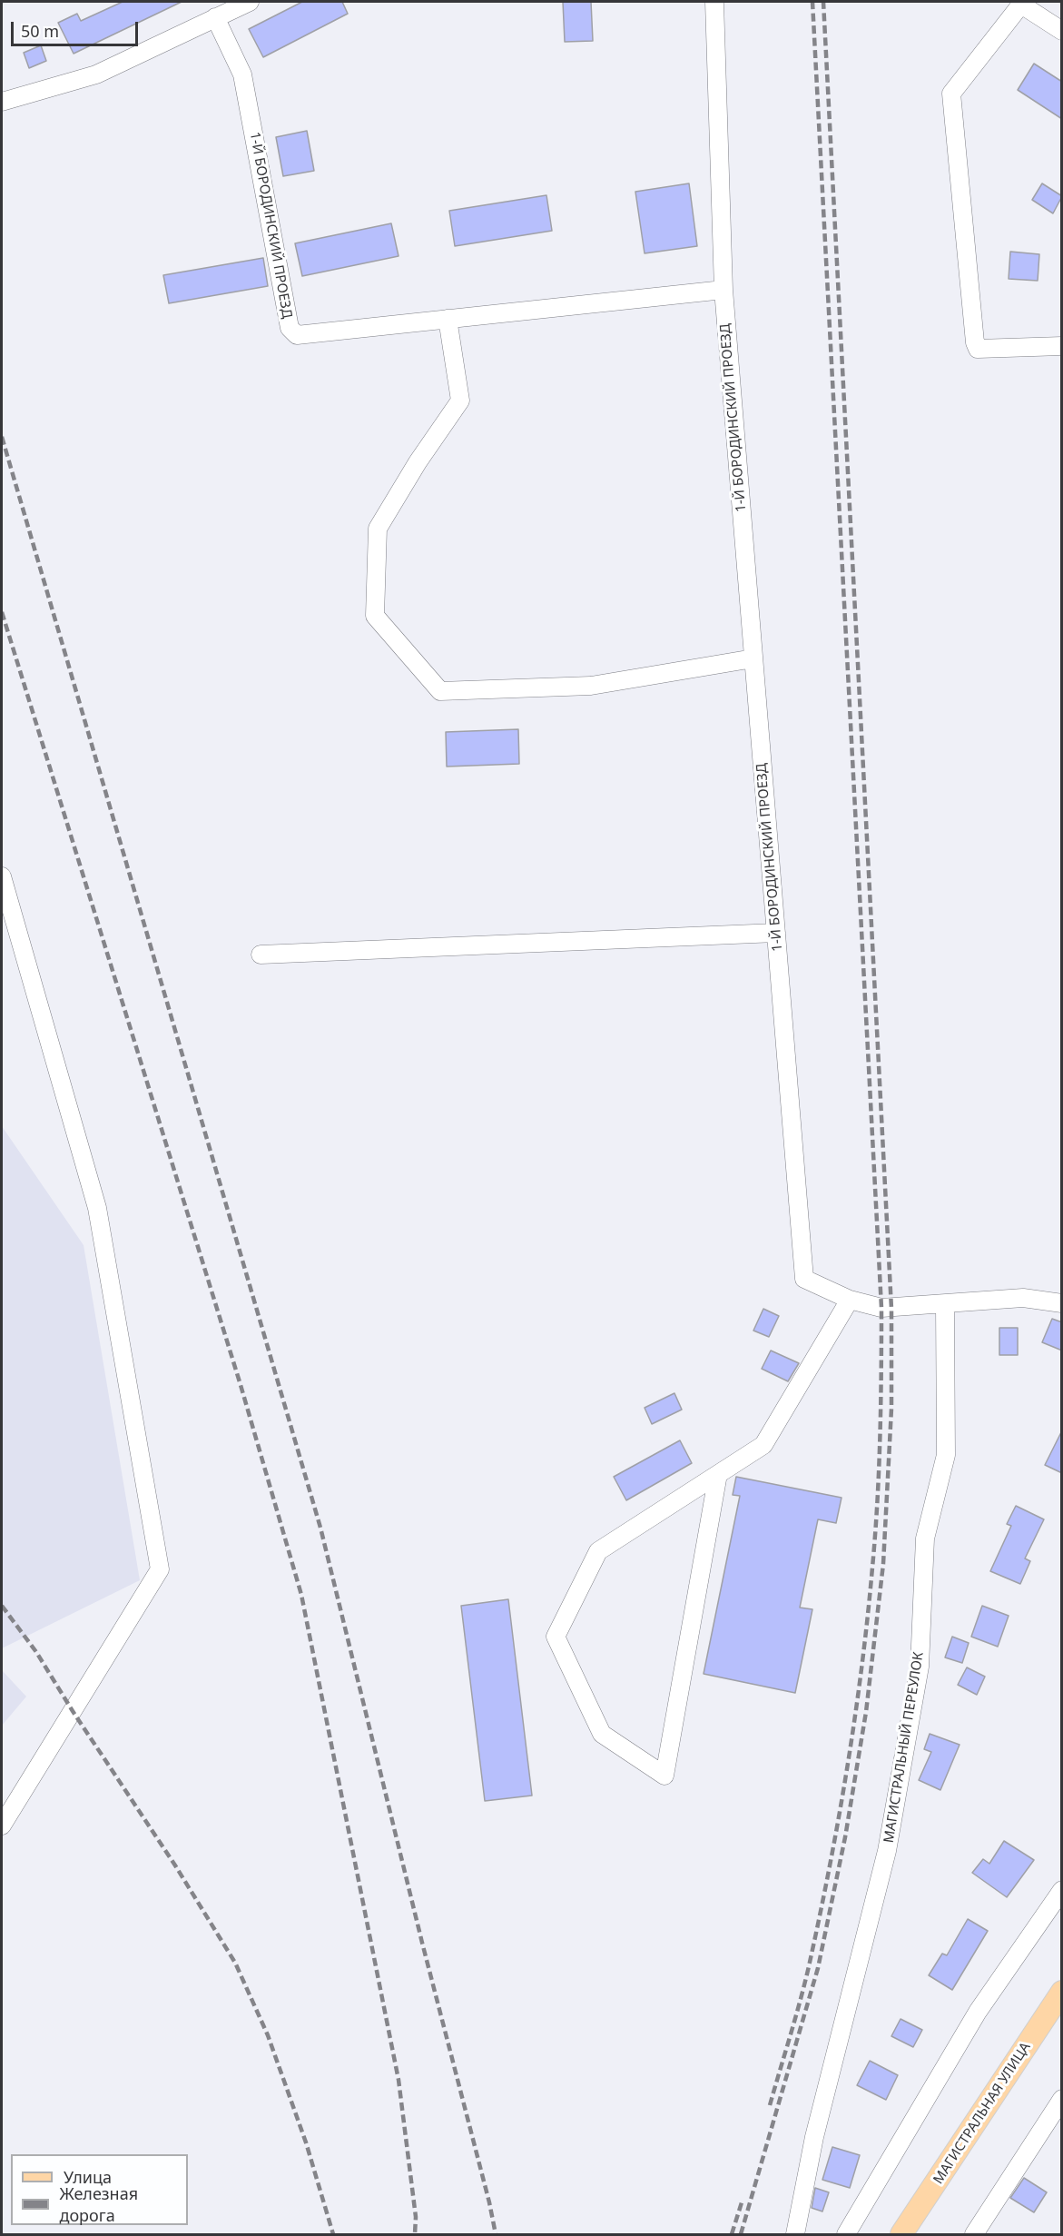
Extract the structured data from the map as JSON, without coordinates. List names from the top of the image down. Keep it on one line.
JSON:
{"streets":{"main road":["МАГИСТРАЛЬНАЯ УЛИЦА"],"street":["1-Й БОРОДИНСКИЙ ПРОЕЗД","МАГИСТРАЛЬНЫЙ ПЕРЕУЛОК"]},"crossings":[["1-Й БОРОДИНСКИЙ ПРОЕЗД","МАГИСТРАЛЬНЫЙ ПЕРЕУЛОК"]],"legend":["Улица","Железная дорога"],"scale_bar":"50 m"}
